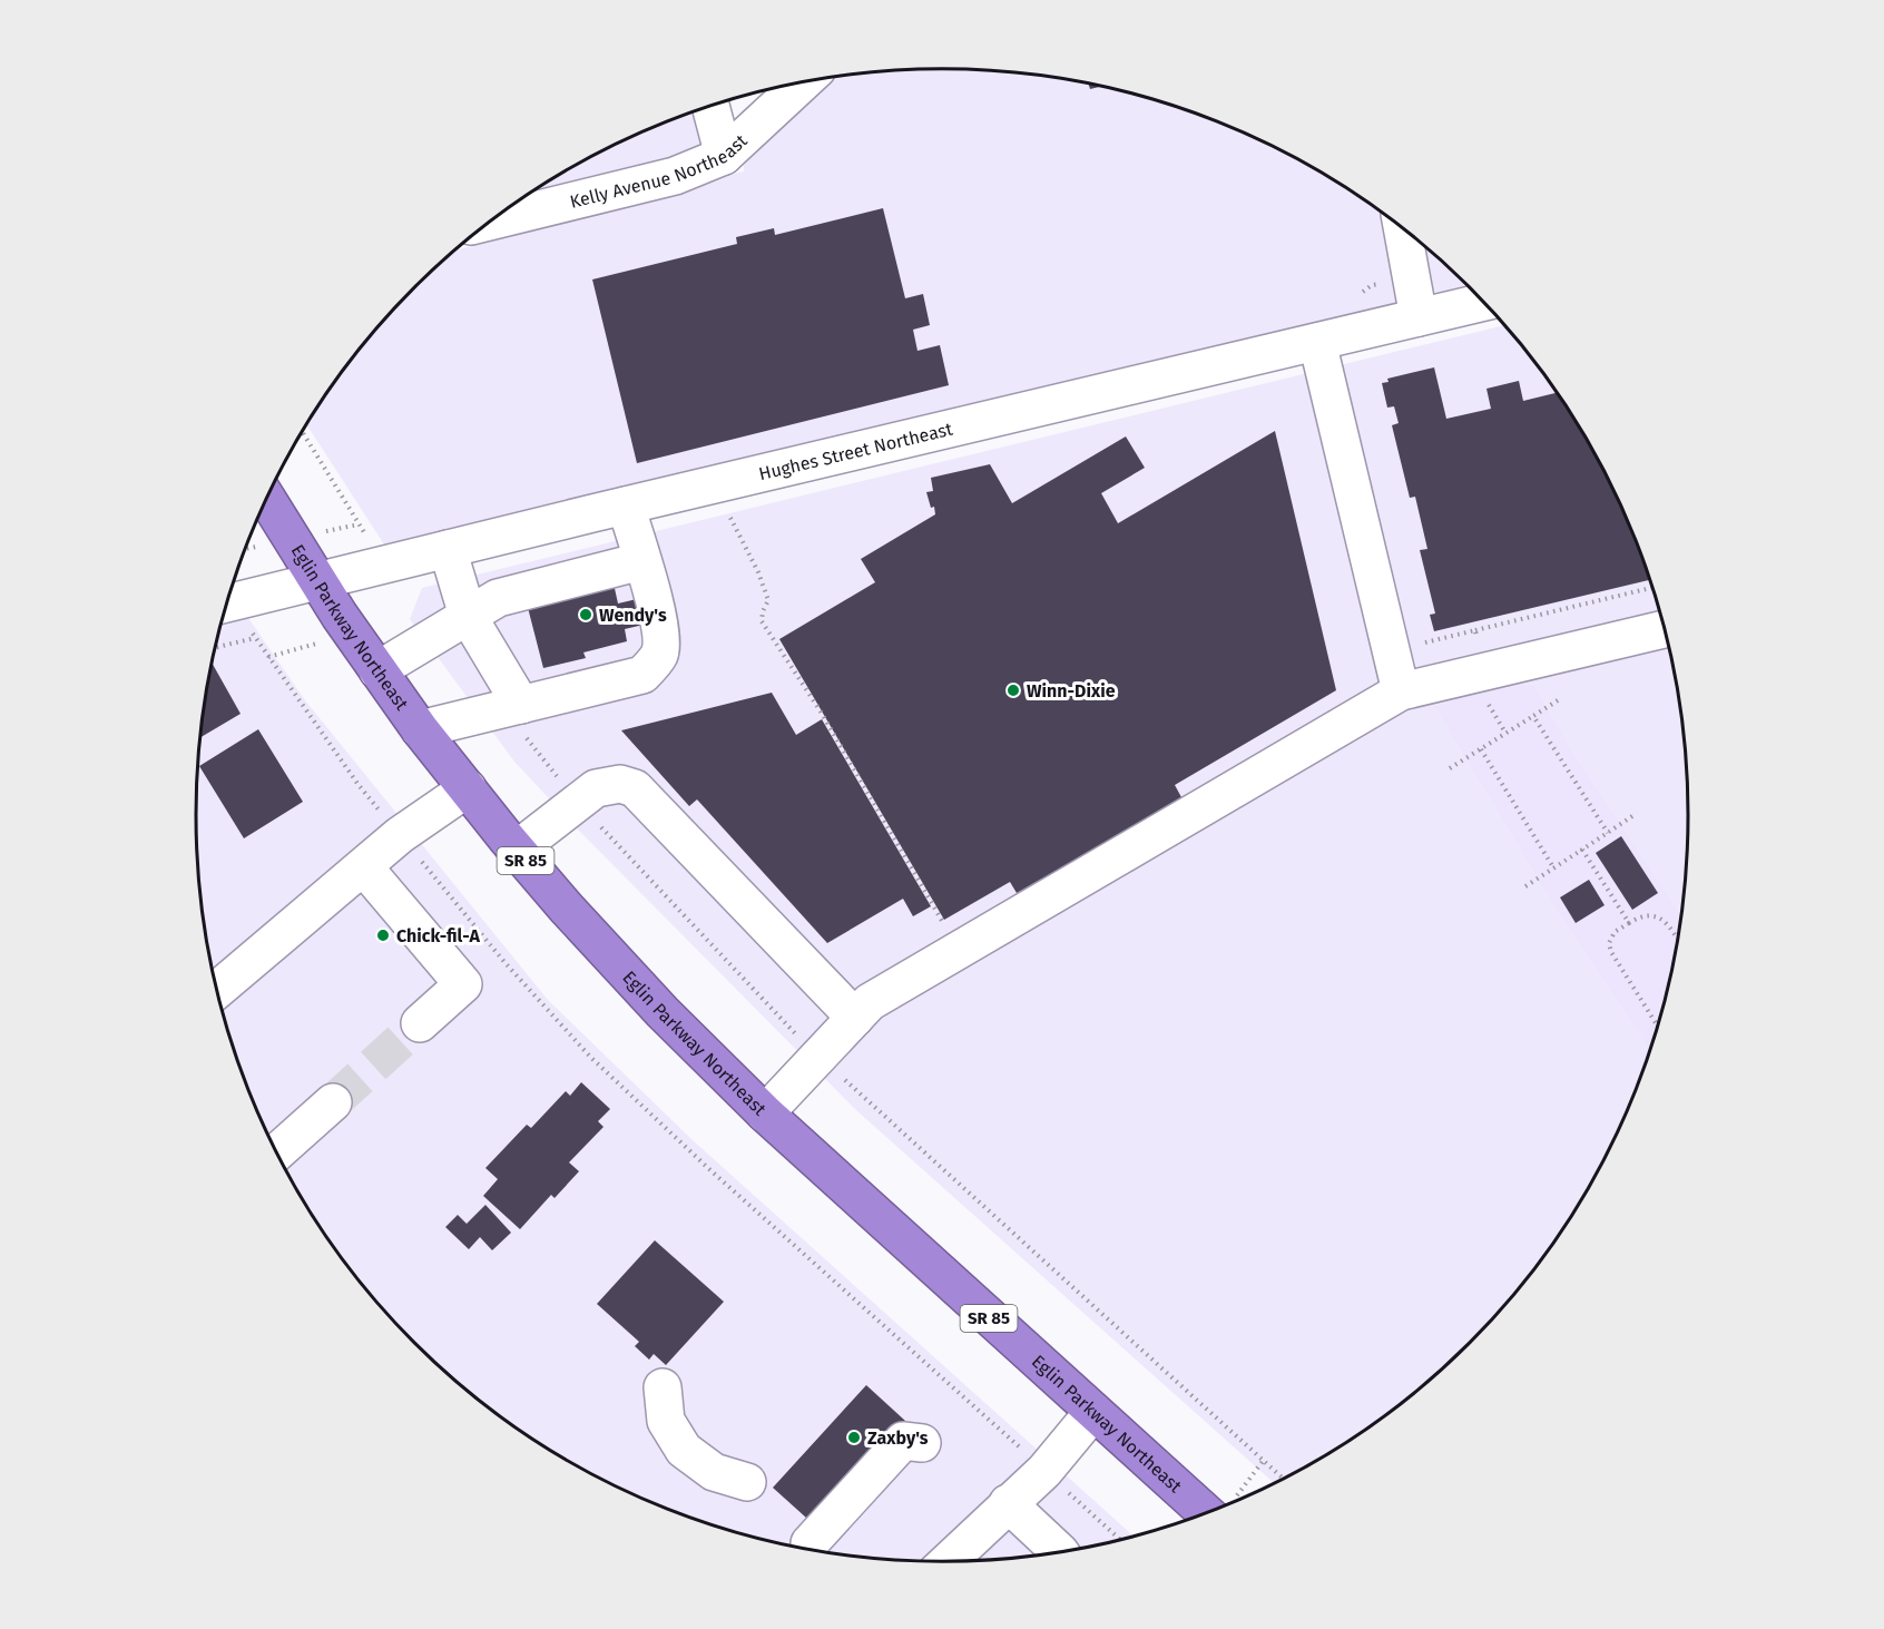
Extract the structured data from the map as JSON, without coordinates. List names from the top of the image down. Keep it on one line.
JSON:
{"streets":{"highway":["Eglin Parkway Northeast","SR 85"],"street":["Kelly Avenue Northeast","Hughes Street Northeast"]},"crossings":[["Hughes Street Northeast","Eglin Parkway Northeast"]],"places":["Wendy's","Winn-Dixie","Chick-fil-A","Zaxby's"]}
